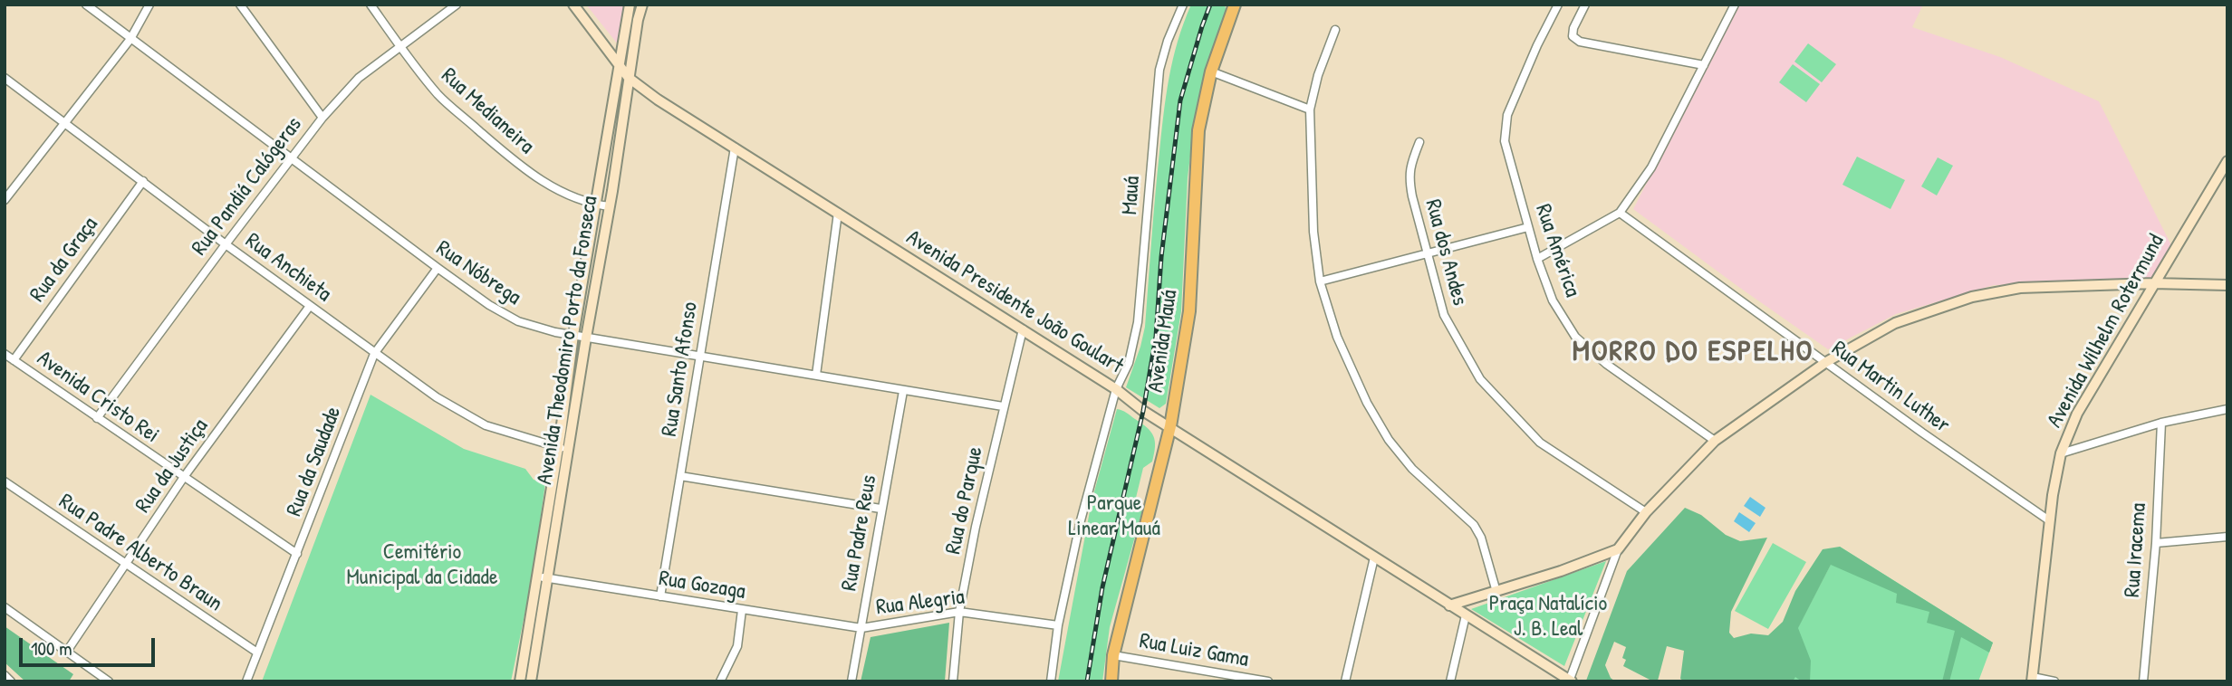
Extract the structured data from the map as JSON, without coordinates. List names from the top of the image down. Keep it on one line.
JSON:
{"streets":{"main road":["Avenida Mauá"],"street":["Rua Medianeira","Rua Pandiá Calógeras","Mauá","Rua América","Rua dos Andes","Rua da Graça","Rua Anchieta","Rua Nóbrega","Avenida Presidente João Goulart","Avenida Wilhelm Rotermund","Avenida Theodomiro Porto da Fonseca","Rua Santo Afonso","Rua Martin Luther","Avenida Cristo Rei","Rua da Saudade","Rua da Justiça","Rua do Parque","Rua Padre Reus","Rua Iracema","Rua Padre Alberto Braun","Rua Gozaga","Rua Alegria","Rua Luiz Gama"]},"crossings":[["Rua Medianeira","Rua Pandiá Calógeras"],["Rua Medianeira","Avenida Theodomiro Porto da Fonseca"],["Rua Pandiá Calógeras","Rua Anchieta"],["Rua Pandiá Calógeras","Rua Nóbrega"],["Rua Pandiá Calógeras","Avenida Cristo Rei"],["Mauá","Avenida Presidente João Goulart"],["Mauá","Avenida Mauá"],["Rua da Graça","Rua Anchieta"],["Rua da Graça","Avenida Cristo Rei"],["Rua Anchieta","Avenida Theodomiro Porto da Fonseca"],["Rua Anchieta","Rua da Saudade"],["Rua Anchieta","Rua da Justiça"],["Rua Nóbrega","Avenida Theodomiro Porto da Fonseca"],["Rua Nóbrega","Rua Santo Afonso"],["Rua Nóbrega","Rua da Saudade"],["Rua Nóbrega","Rua do Parque"],["Rua Nóbrega","Rua Padre Reus"],["Avenida Presidente João Goulart","Avenida Theodomiro Porto da Fonseca"],["Avenida Presidente João Goulart","Avenida Mauá"],["Avenida Presidente João Goulart","Rua Santo Afonso"],["Avenida Presidente João Goulart","Rua do Parque"],["Avenida Wilhelm Rotermund","Rua Martin Luther"],["Avenida Theodomiro Porto da Fonseca","Rua Gozaga"],["Avenida Mauá","Rua Alegria"],["Avenida Mauá","Rua Luiz Gama"],["Rua Santo Afonso","Rua Gozaga"],["Avenida Cristo Rei","Rua da Saudade"],["Avenida Cristo Rei","Rua da Justiça"],["Rua da Saudade","Rua Padre Alberto Braun"],["Rua da Justiça","Rua Padre Alberto Braun"],["Rua do Parque","Rua Alegria"],["Rua Padre Reus","Rua Gozaga"],["Rua Padre Reus","Rua Alegria"],["Rua Gozaga","Rua Alegria"]],"districts":["MORRO DO ESPELHO"],"parks":["Parque Linear Mauá","Cemitério Municipal da Cidade","Praça Natalício J. B. Leal"],"scale_bar":"100 m"}
